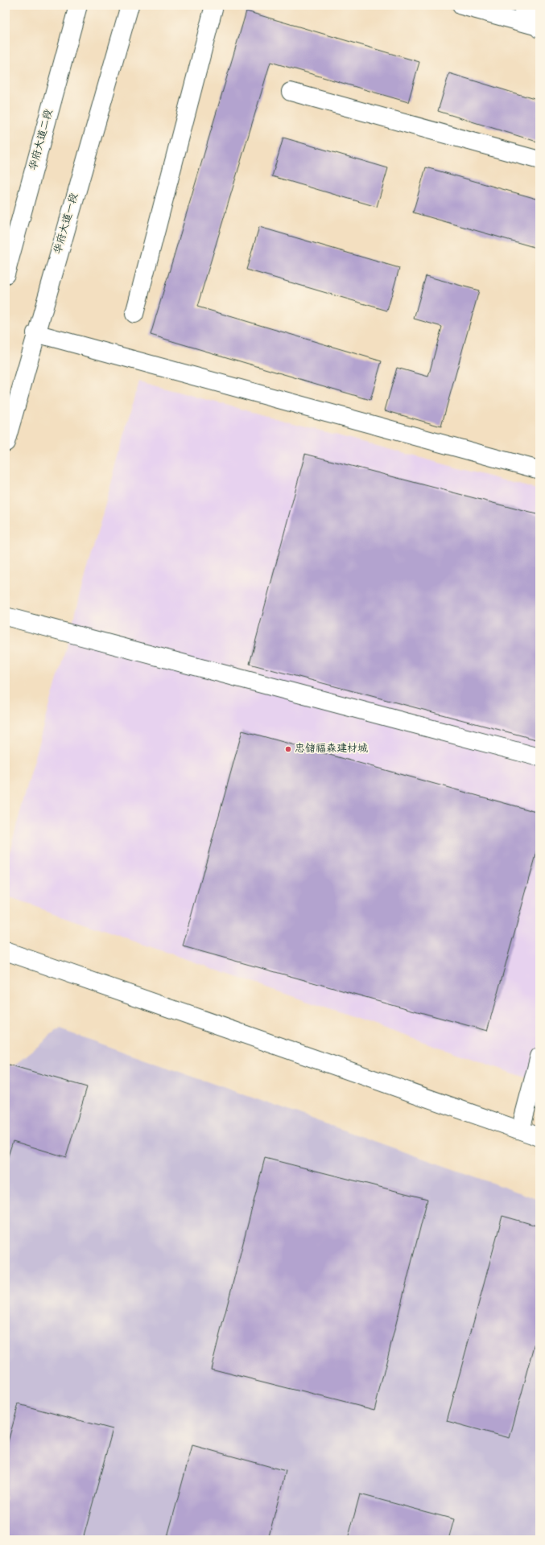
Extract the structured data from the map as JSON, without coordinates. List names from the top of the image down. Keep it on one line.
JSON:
{"streets":{"street":["华府大道二段","华府大道一段"]},"places":["忠储福森建材城"]}
